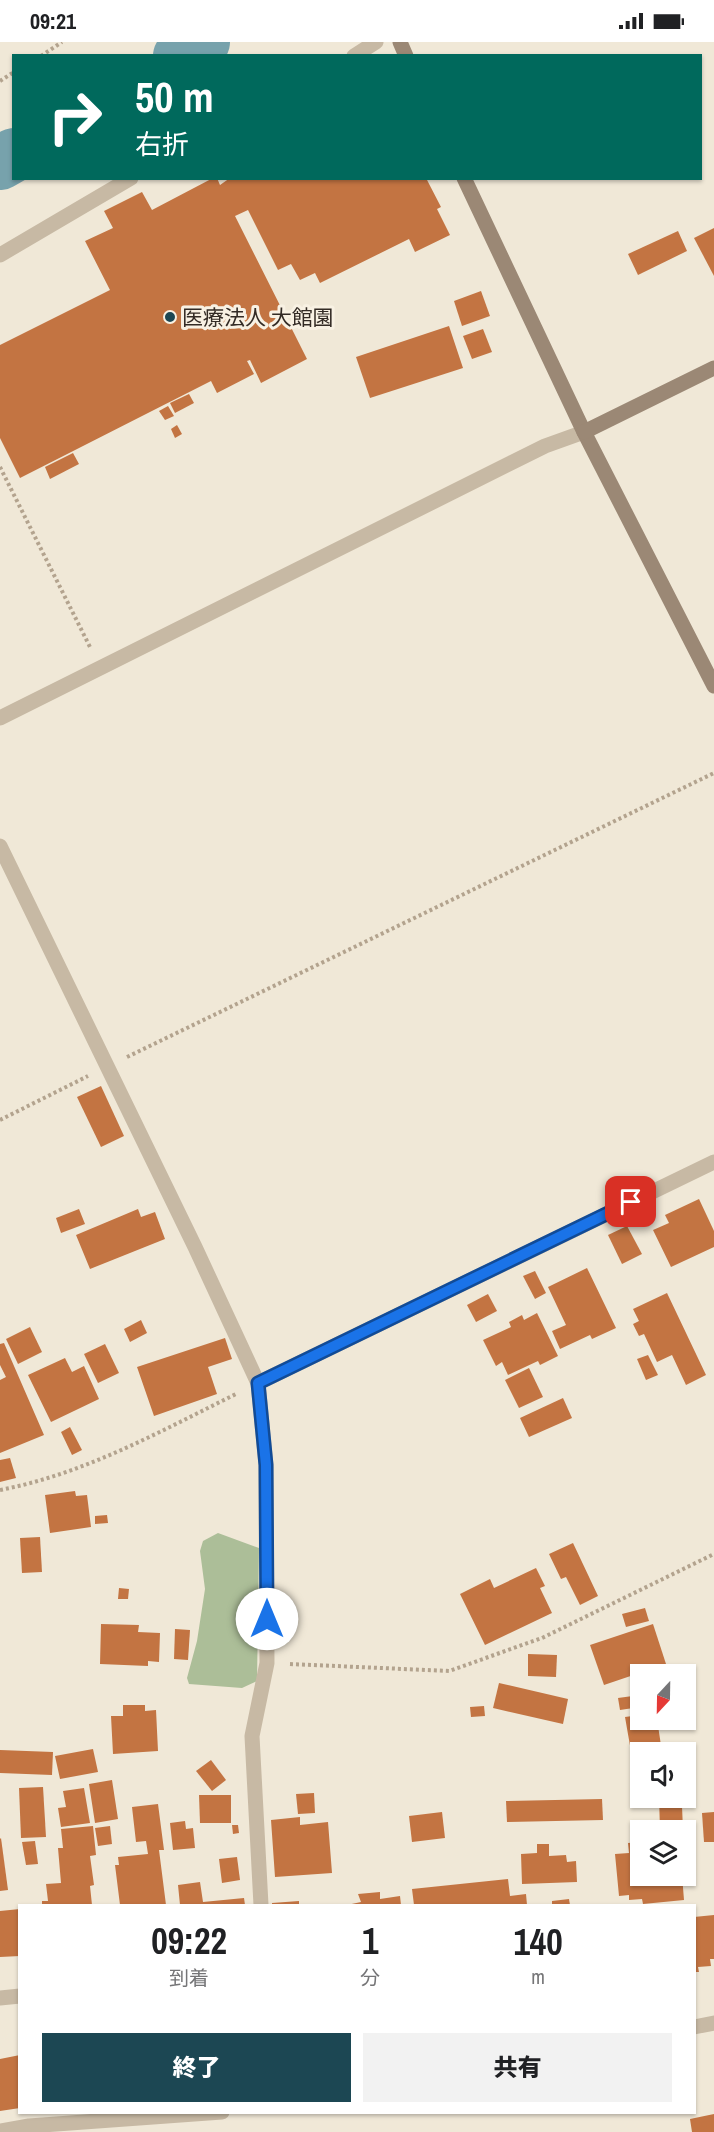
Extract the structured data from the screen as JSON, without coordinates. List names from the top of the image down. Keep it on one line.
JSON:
{"places":["医療法人 大館園"],"north":"bottom","page":{"status":"09:21","turn":["50 m","右折"],"eta":["09:22","到着","1","分","140","m"],"buttons":["終了","共有"]}}
